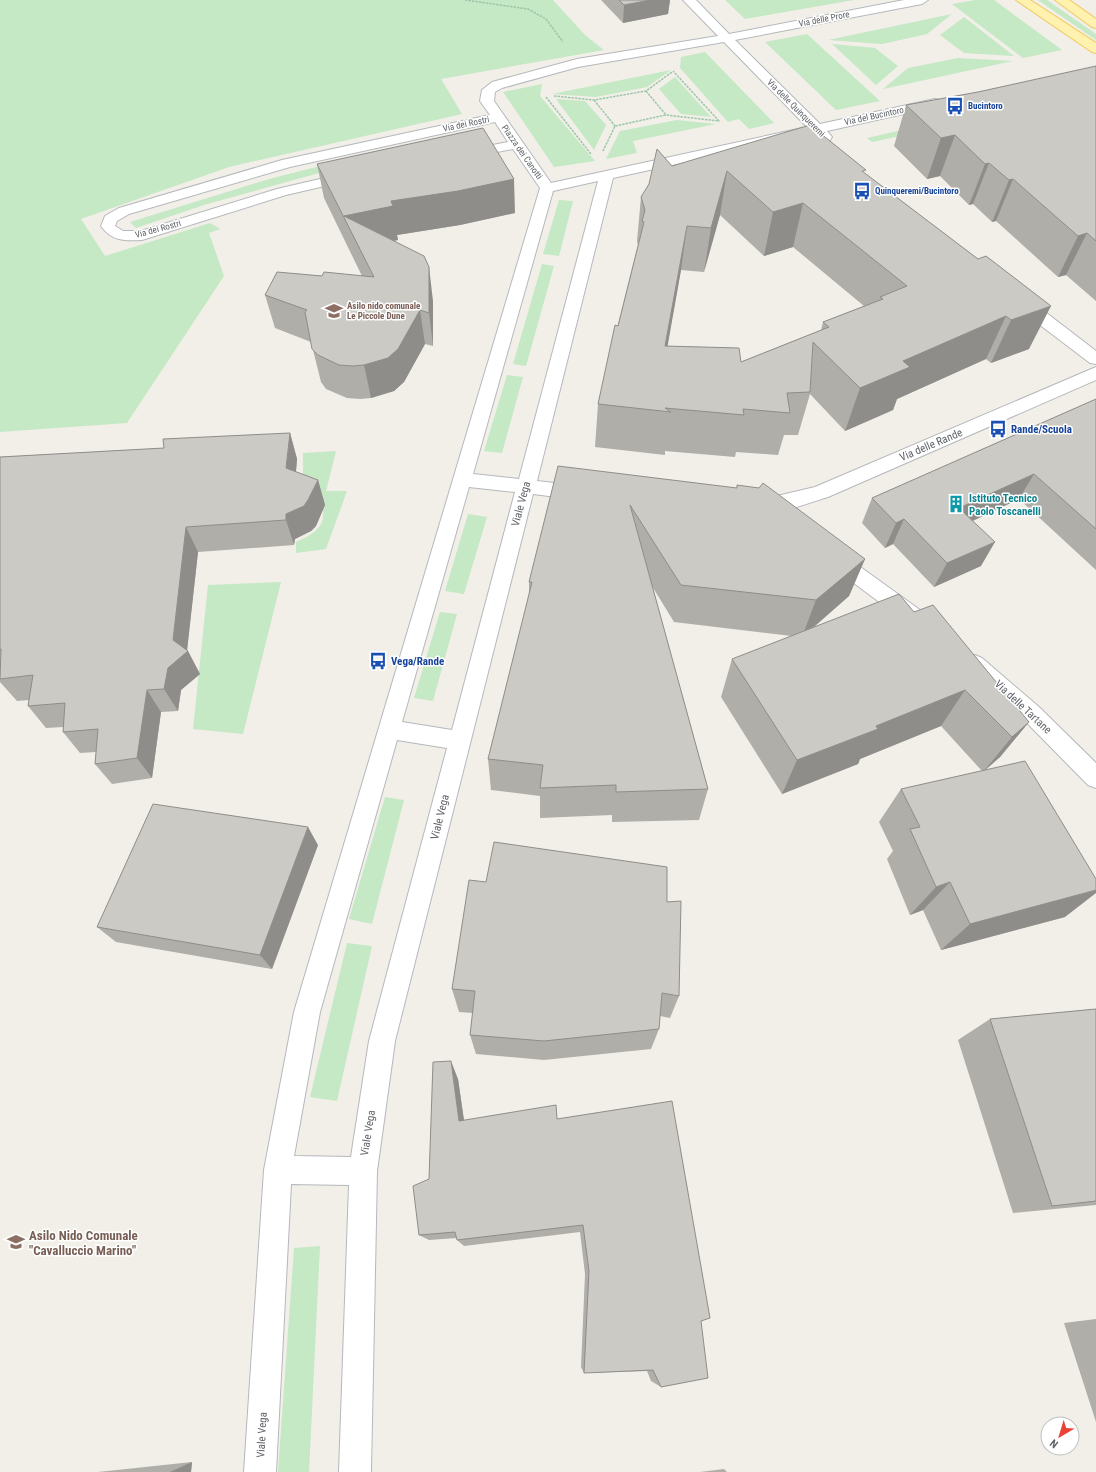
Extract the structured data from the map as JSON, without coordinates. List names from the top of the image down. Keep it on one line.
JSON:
{"streets":{"street":["Via delle Prore","Via delle Quinqueremi","Via del Bucintoro","Via dei Rostri","Piazza dei Canotti","Via delle Rande","Viale Vega","Via delle Tartane"]},"crossings":[["Via delle Prore","Via delle Quinqueremi"],["Via delle Prore","Piazza dei Canotti"],["Via delle Quinqueremi","Via del Bucintoro"],["Via delle Quinqueremi","Piazza dei Canotti"],["Via del Bucintoro","Piazza dei Canotti"],["Via dei Rostri","Piazza dei Canotti"],["Piazza dei Canotti","Viale Vega"]],"places":{"bus stop":["Bucintoro","Quinqueremi/Bucintoro","Rande/Scuola","Vega/Rande"],"school or university":["Asilo nido comunale Le Piccole Dune","Asilo Nido Comunale \"Cavalluccio Marino\""],"building":["Istituto Tecnico Paolo Toscanelli"]},"north":"bottom left"}
